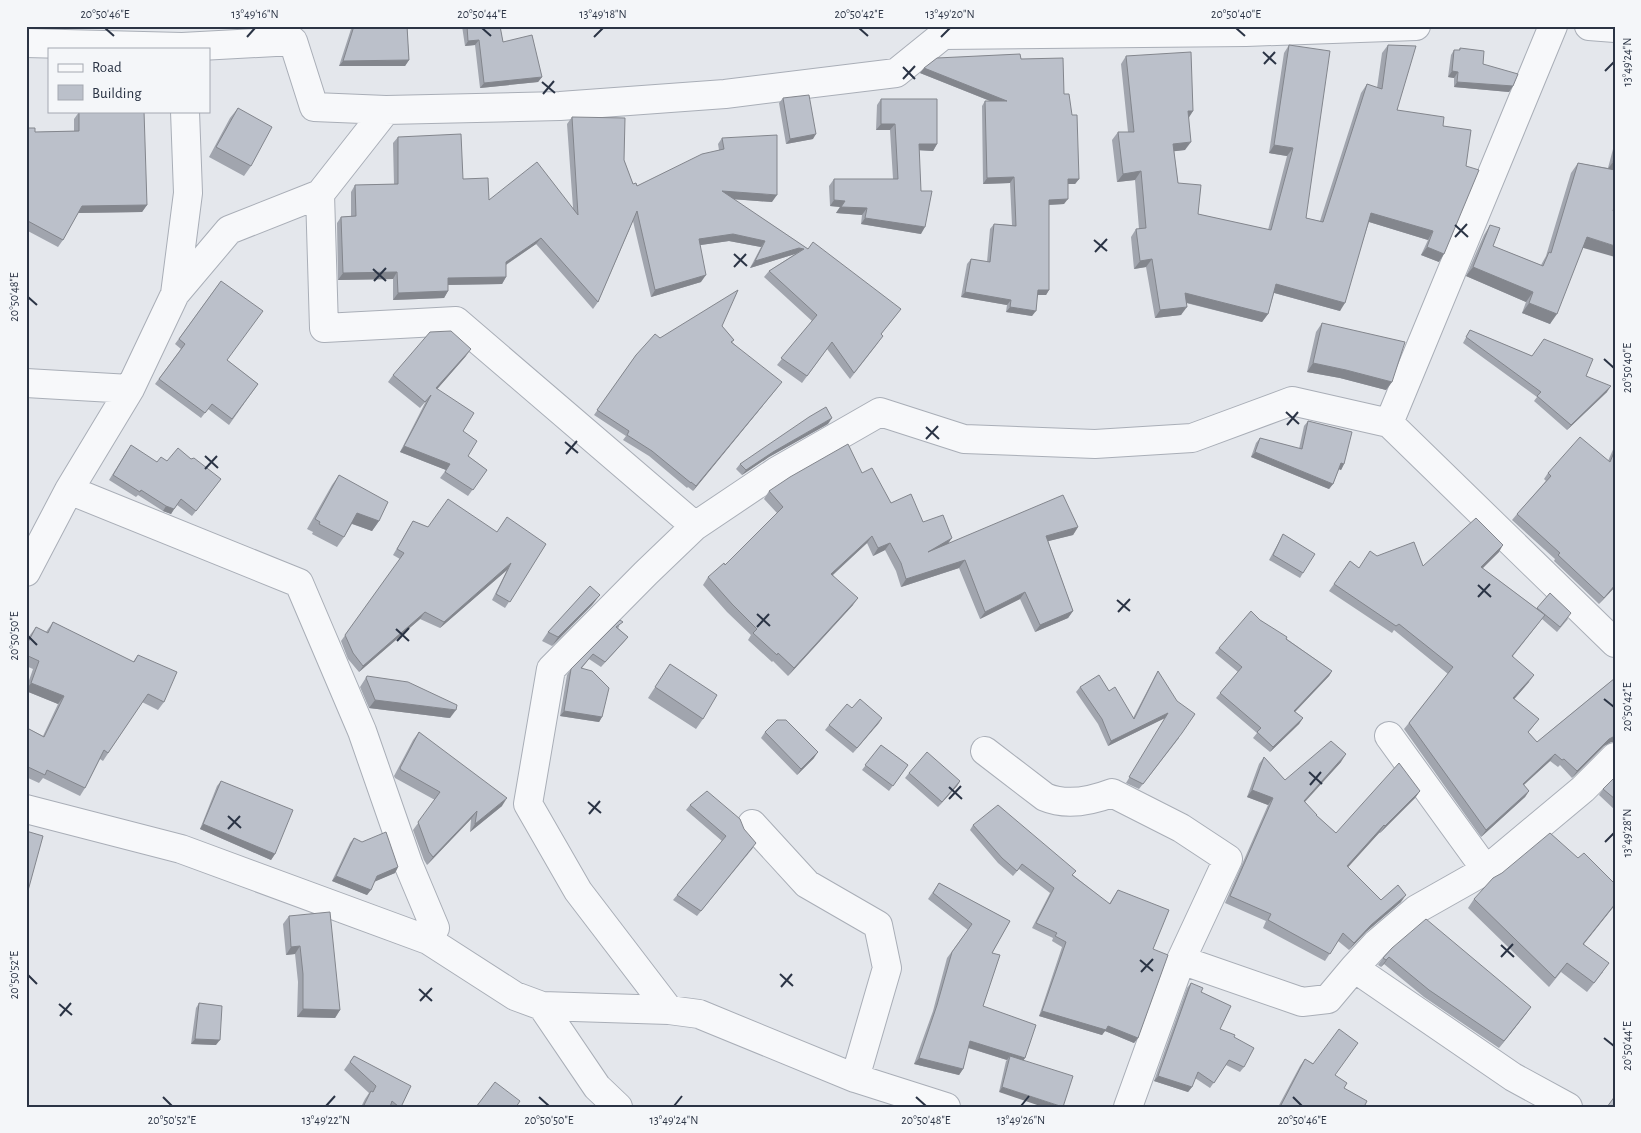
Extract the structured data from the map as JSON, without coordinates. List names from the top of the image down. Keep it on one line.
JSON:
{"legend":["Road","Building"],"coordinates":["20°50'46\"E","13°49'16\"N","20°50'44\"E","13°49'18\"N","20°50'42\"E","13°49'20\"N","20°50'40\"E","13°49'24\"N","20°50'48\"E","20°50'50\"E","13°49'28\"N","20°50'52\"E","13°49'22\"N","13°49'26\"N"]}
